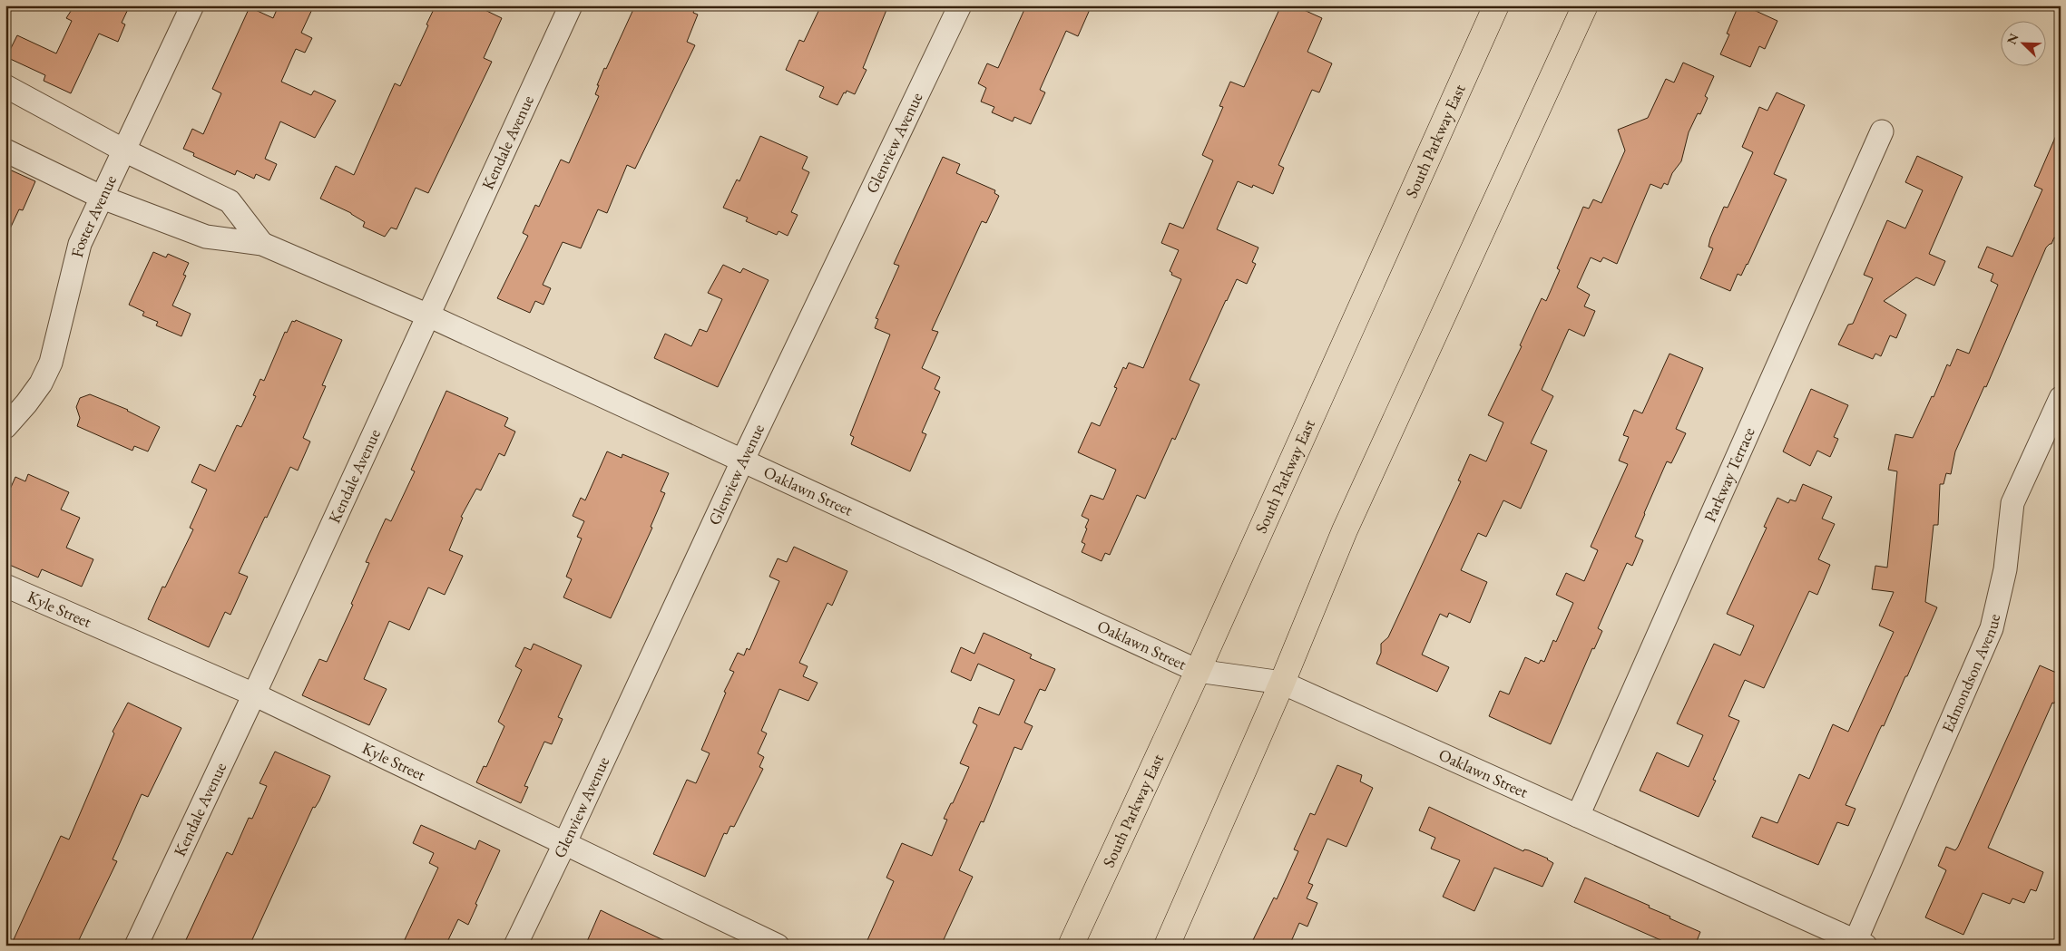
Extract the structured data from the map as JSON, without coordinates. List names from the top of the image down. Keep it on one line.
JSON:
{"streets":{"main road":["South Parkway East"],"street":["Kendale Avenue","Glenview Avenue","Foster Avenue","Parkway Terrace","Oaklawn Street","Kyle Street","Edmondson Avenue"]},"crossings":[["South Parkway East","Oaklawn Street"],["Kendale Avenue","Oaklawn Street"],["Kendale Avenue","Kyle Street"],["Glenview Avenue","Oaklawn Street"],["Glenview Avenue","Kyle Street"],["Parkway Terrace","Oaklawn Street"],["Oaklawn Street","Edmondson Avenue"]],"north":"top left"}
